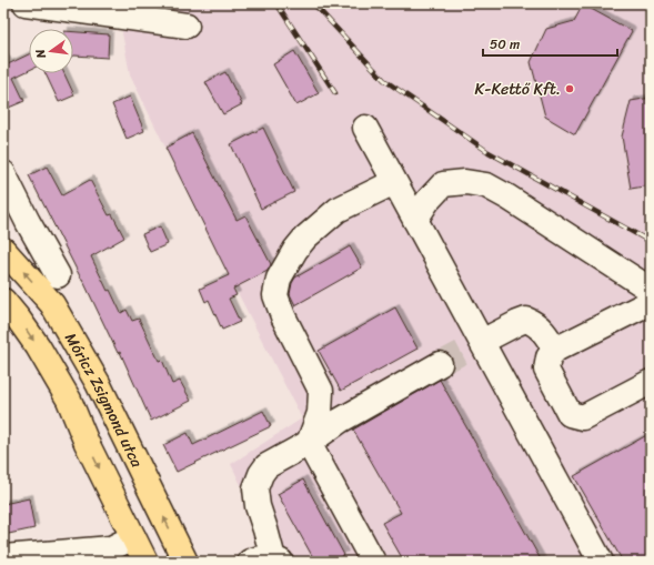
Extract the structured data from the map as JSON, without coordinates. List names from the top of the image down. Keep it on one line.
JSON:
{"streets":{"main road":["Móricz Zsigmond utca"]},"places":["K-Kettő Kft."],"scale_bar":"50 m","north":"left"}
